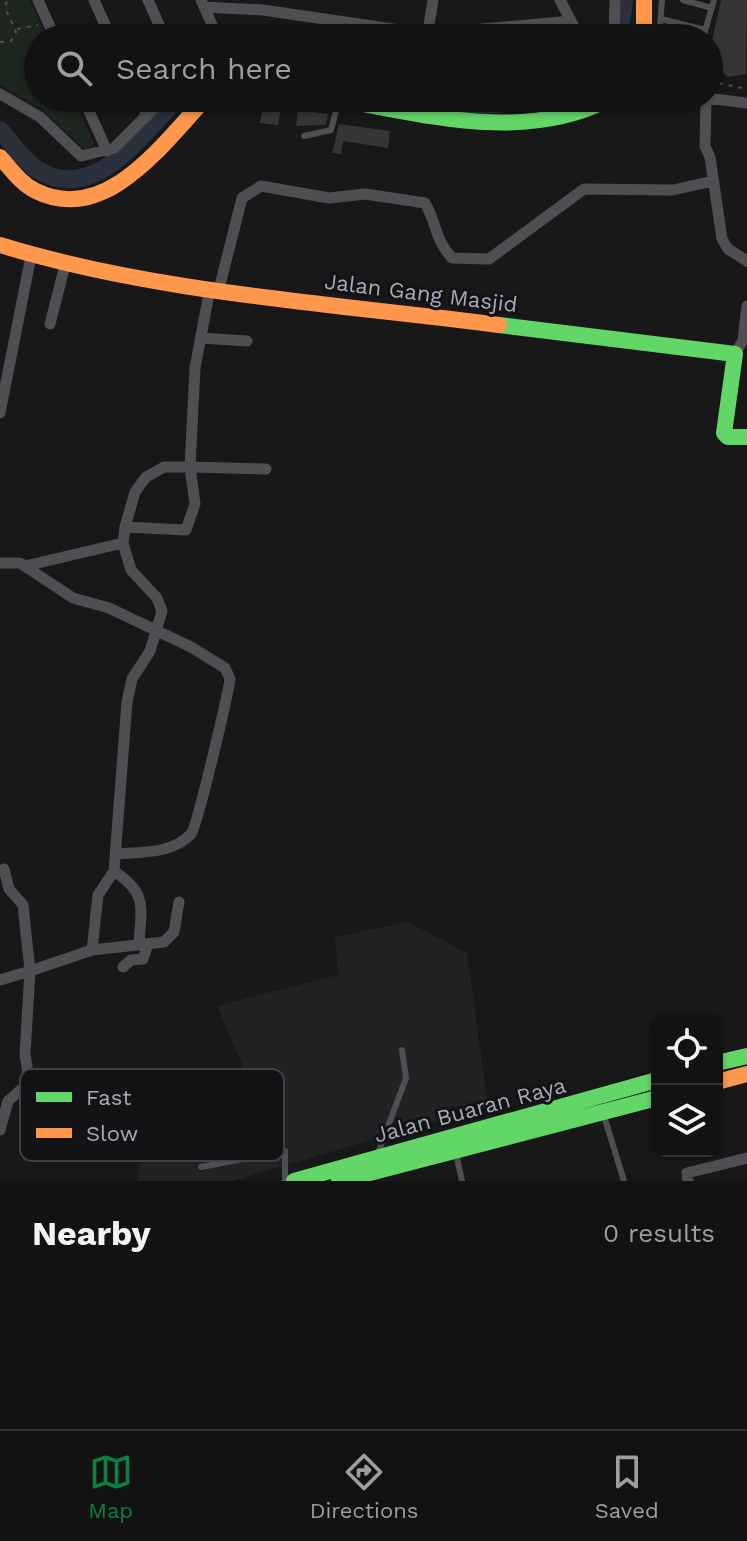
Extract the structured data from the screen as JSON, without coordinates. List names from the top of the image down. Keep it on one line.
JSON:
{"streets":{"street":["Jalan Gang Masjid","Jalan Buaran Raya"]},"legend":["Fast","Slow"],"page":{"search":"Search here","heading":["Nearby","0 results"],"nav":["Map","Directions","Saved"]}}
